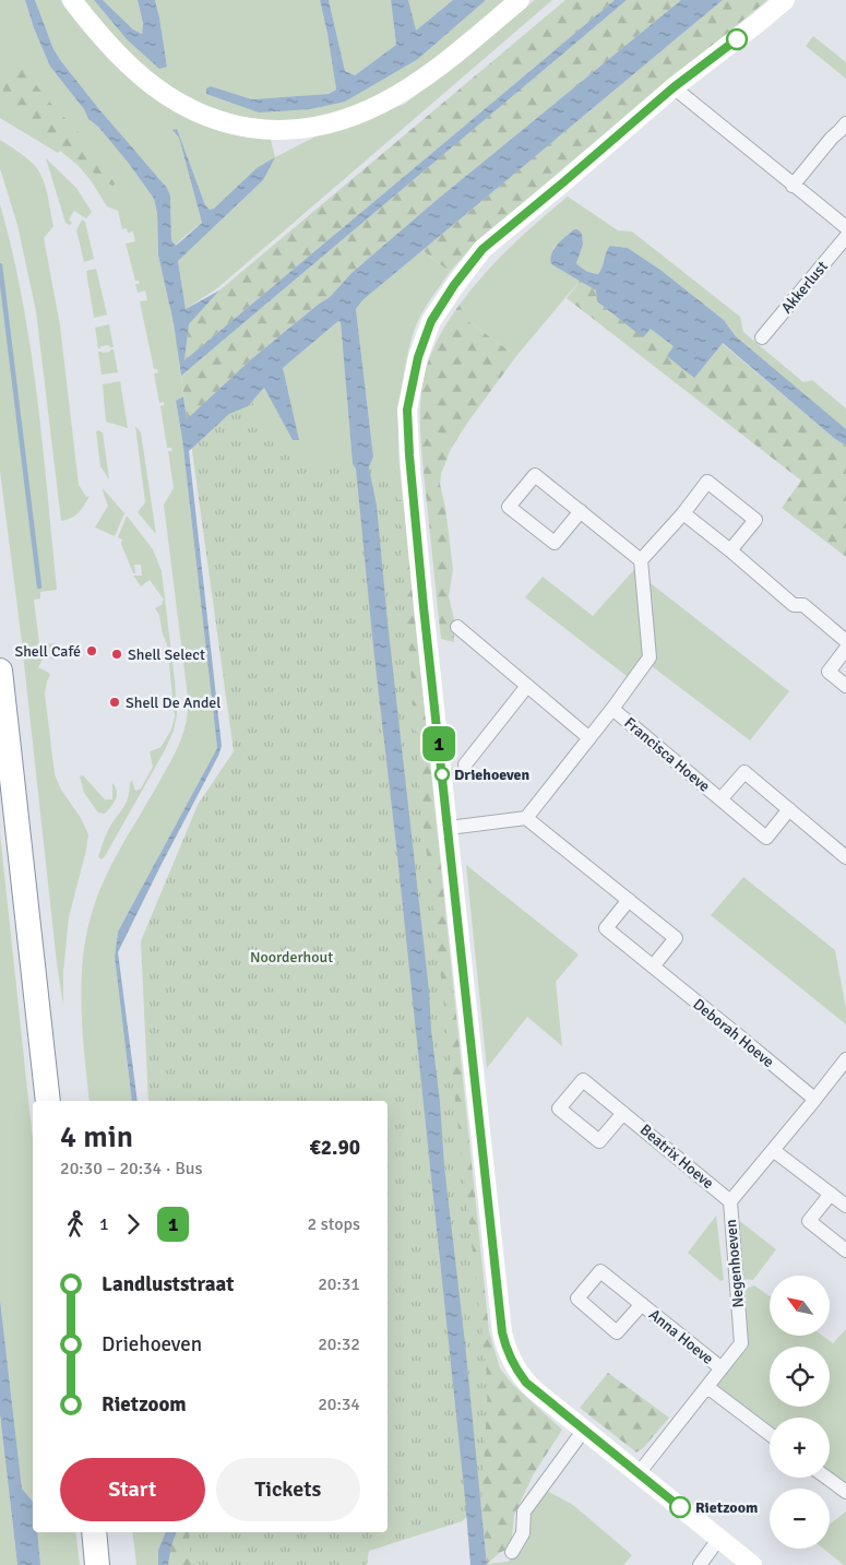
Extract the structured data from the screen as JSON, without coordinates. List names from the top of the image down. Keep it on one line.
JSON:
{"streets":{"street":["Akkerlust","Francisca Hoeve","Deborah Hoeve","Beatrix Hoeve","Negenhoeven","Anna Hoeve"]},"crossings":[["Deborah Hoeve","Negenhoeven"],["Beatrix Hoeve","Negenhoeven"],["Negenhoeven","Anna Hoeve"]],"parks":["Noorderhout"],"places":["Shell Café","Shell Select","Shell De Andel","Driehoeven","Rietzoom"],"lines":["bus line 1"],"north":"top left","page":{"on_map":"1","heading":["4 min","20:30 – 20:34 · Bus","€2.90"],"legs":["1","1","2 stops"],"list":[{"name":"Landluststraat","value":"20:31"},{"name":"Driehoeven","value":"20:32"},{"name":"Rietzoom","value":"20:34"}],"map_buttons":["+","−"],"buttons":["Start","Tickets"]}}
